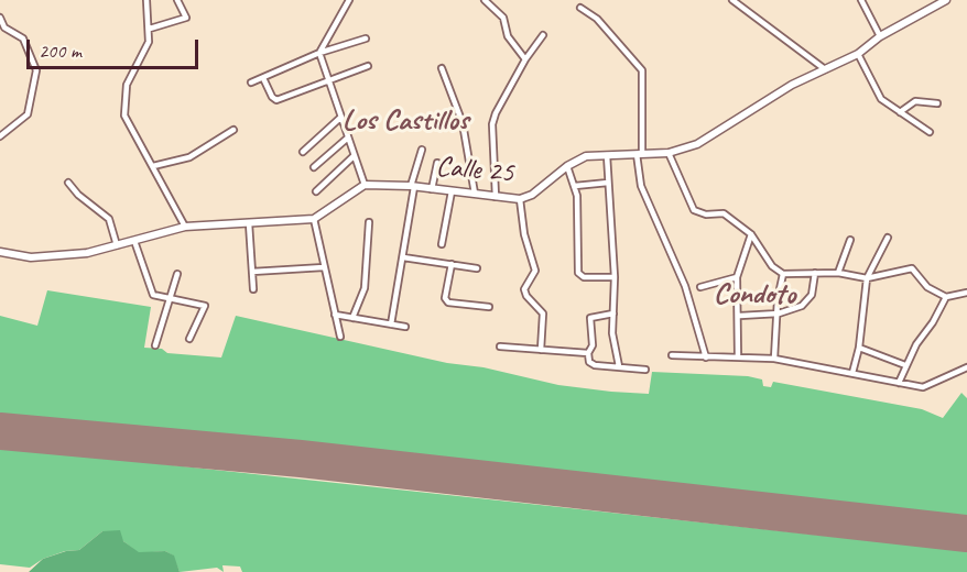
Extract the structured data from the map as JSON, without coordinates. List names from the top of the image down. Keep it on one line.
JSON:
{"streets":{"street":["Calle 25"]},"districts":["Los Castillos","Condoto"],"scale_bar":"200 m"}
